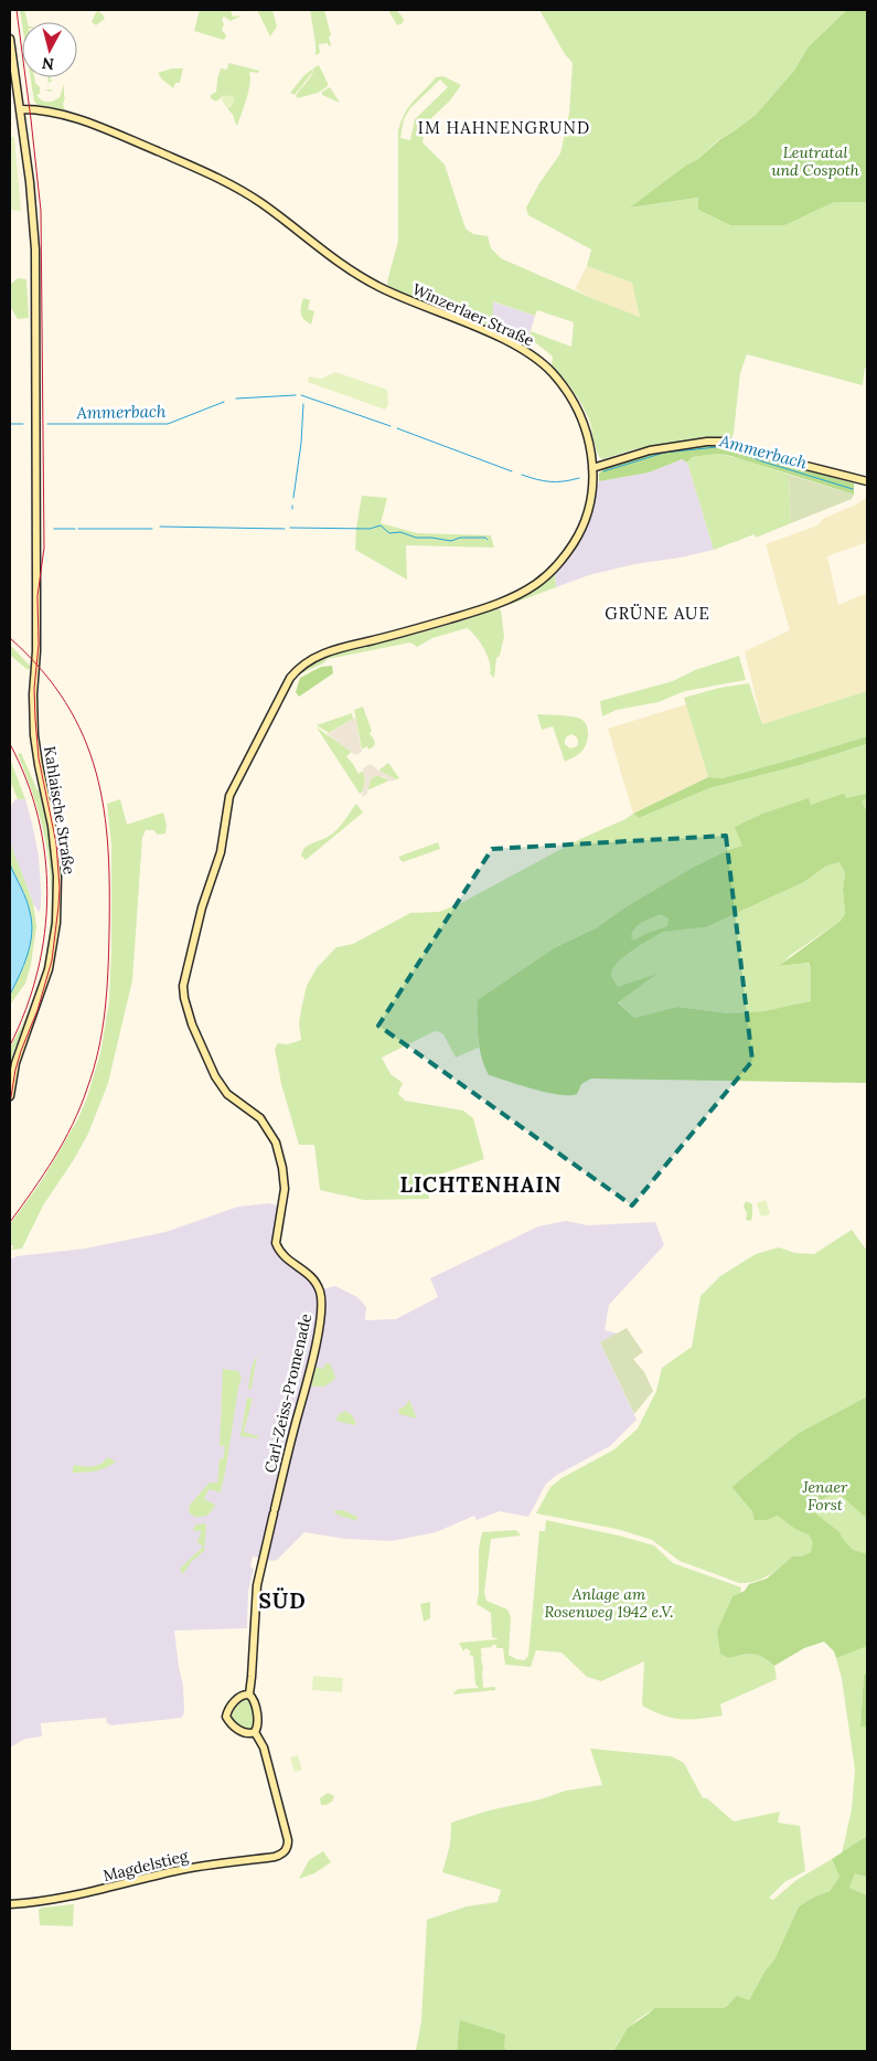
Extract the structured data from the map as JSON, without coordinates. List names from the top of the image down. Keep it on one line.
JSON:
{"streets":{"main road":["Winzerlaer Straße","Kahlaische Straße","Carl-Zeiss-Promenade","Magdelstieg"]},"crossings":[["Winzerlaer Straße","Kahlaische Straße"],["Winzerlaer Straße","Carl-Zeiss-Promenade"],["Carl-Zeiss-Promenade","Magdelstieg"]],"districts":["IM HAHNENGRUND","GRÜNE AUE","LICHTENHAIN","SÜD"],"water":["Ammerbach"],"parks":["Leutratal und Cospoth","Jenaer Forst","Anlage am Rosenweg 1942 e.V."],"north":"bottom"}
